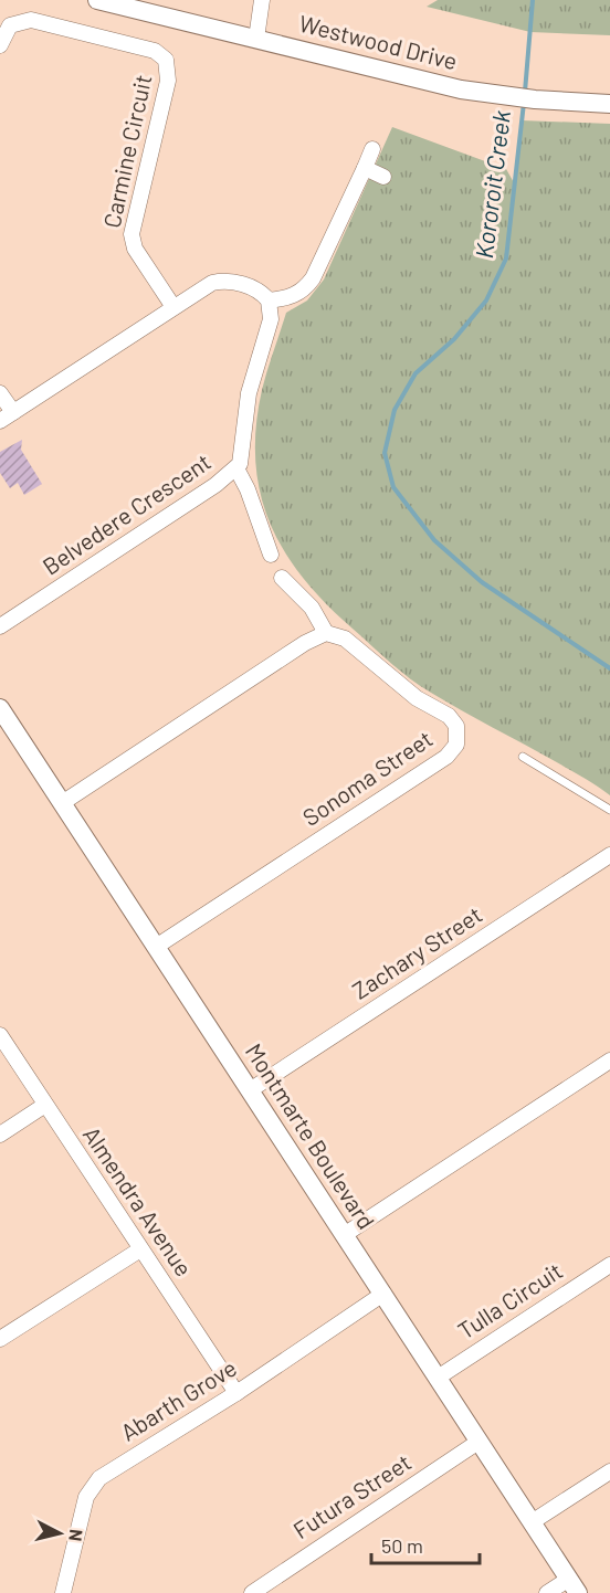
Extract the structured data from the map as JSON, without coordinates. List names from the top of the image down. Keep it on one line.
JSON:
{"streets":{"street":["Westwood Drive","Carmine Circuit","Belvedere Crescent","Sonoma Street","Zachary Street","Montmarte Boulevard","Almendra Avenue","Tulla Circuit","Abarth Grove","Futura Street"]},"crossings":[["Sonoma Street","Montmarte Boulevard"],["Zachary Street","Montmarte Boulevard"],["Montmarte Boulevard","Tulla Circuit"],["Montmarte Boulevard","Abarth Grove"],["Montmarte Boulevard","Futura Street"],["Almendra Avenue","Abarth Grove"]],"water":["Kororoit Creek"],"scale_bar":"50 m","north":"right"}
